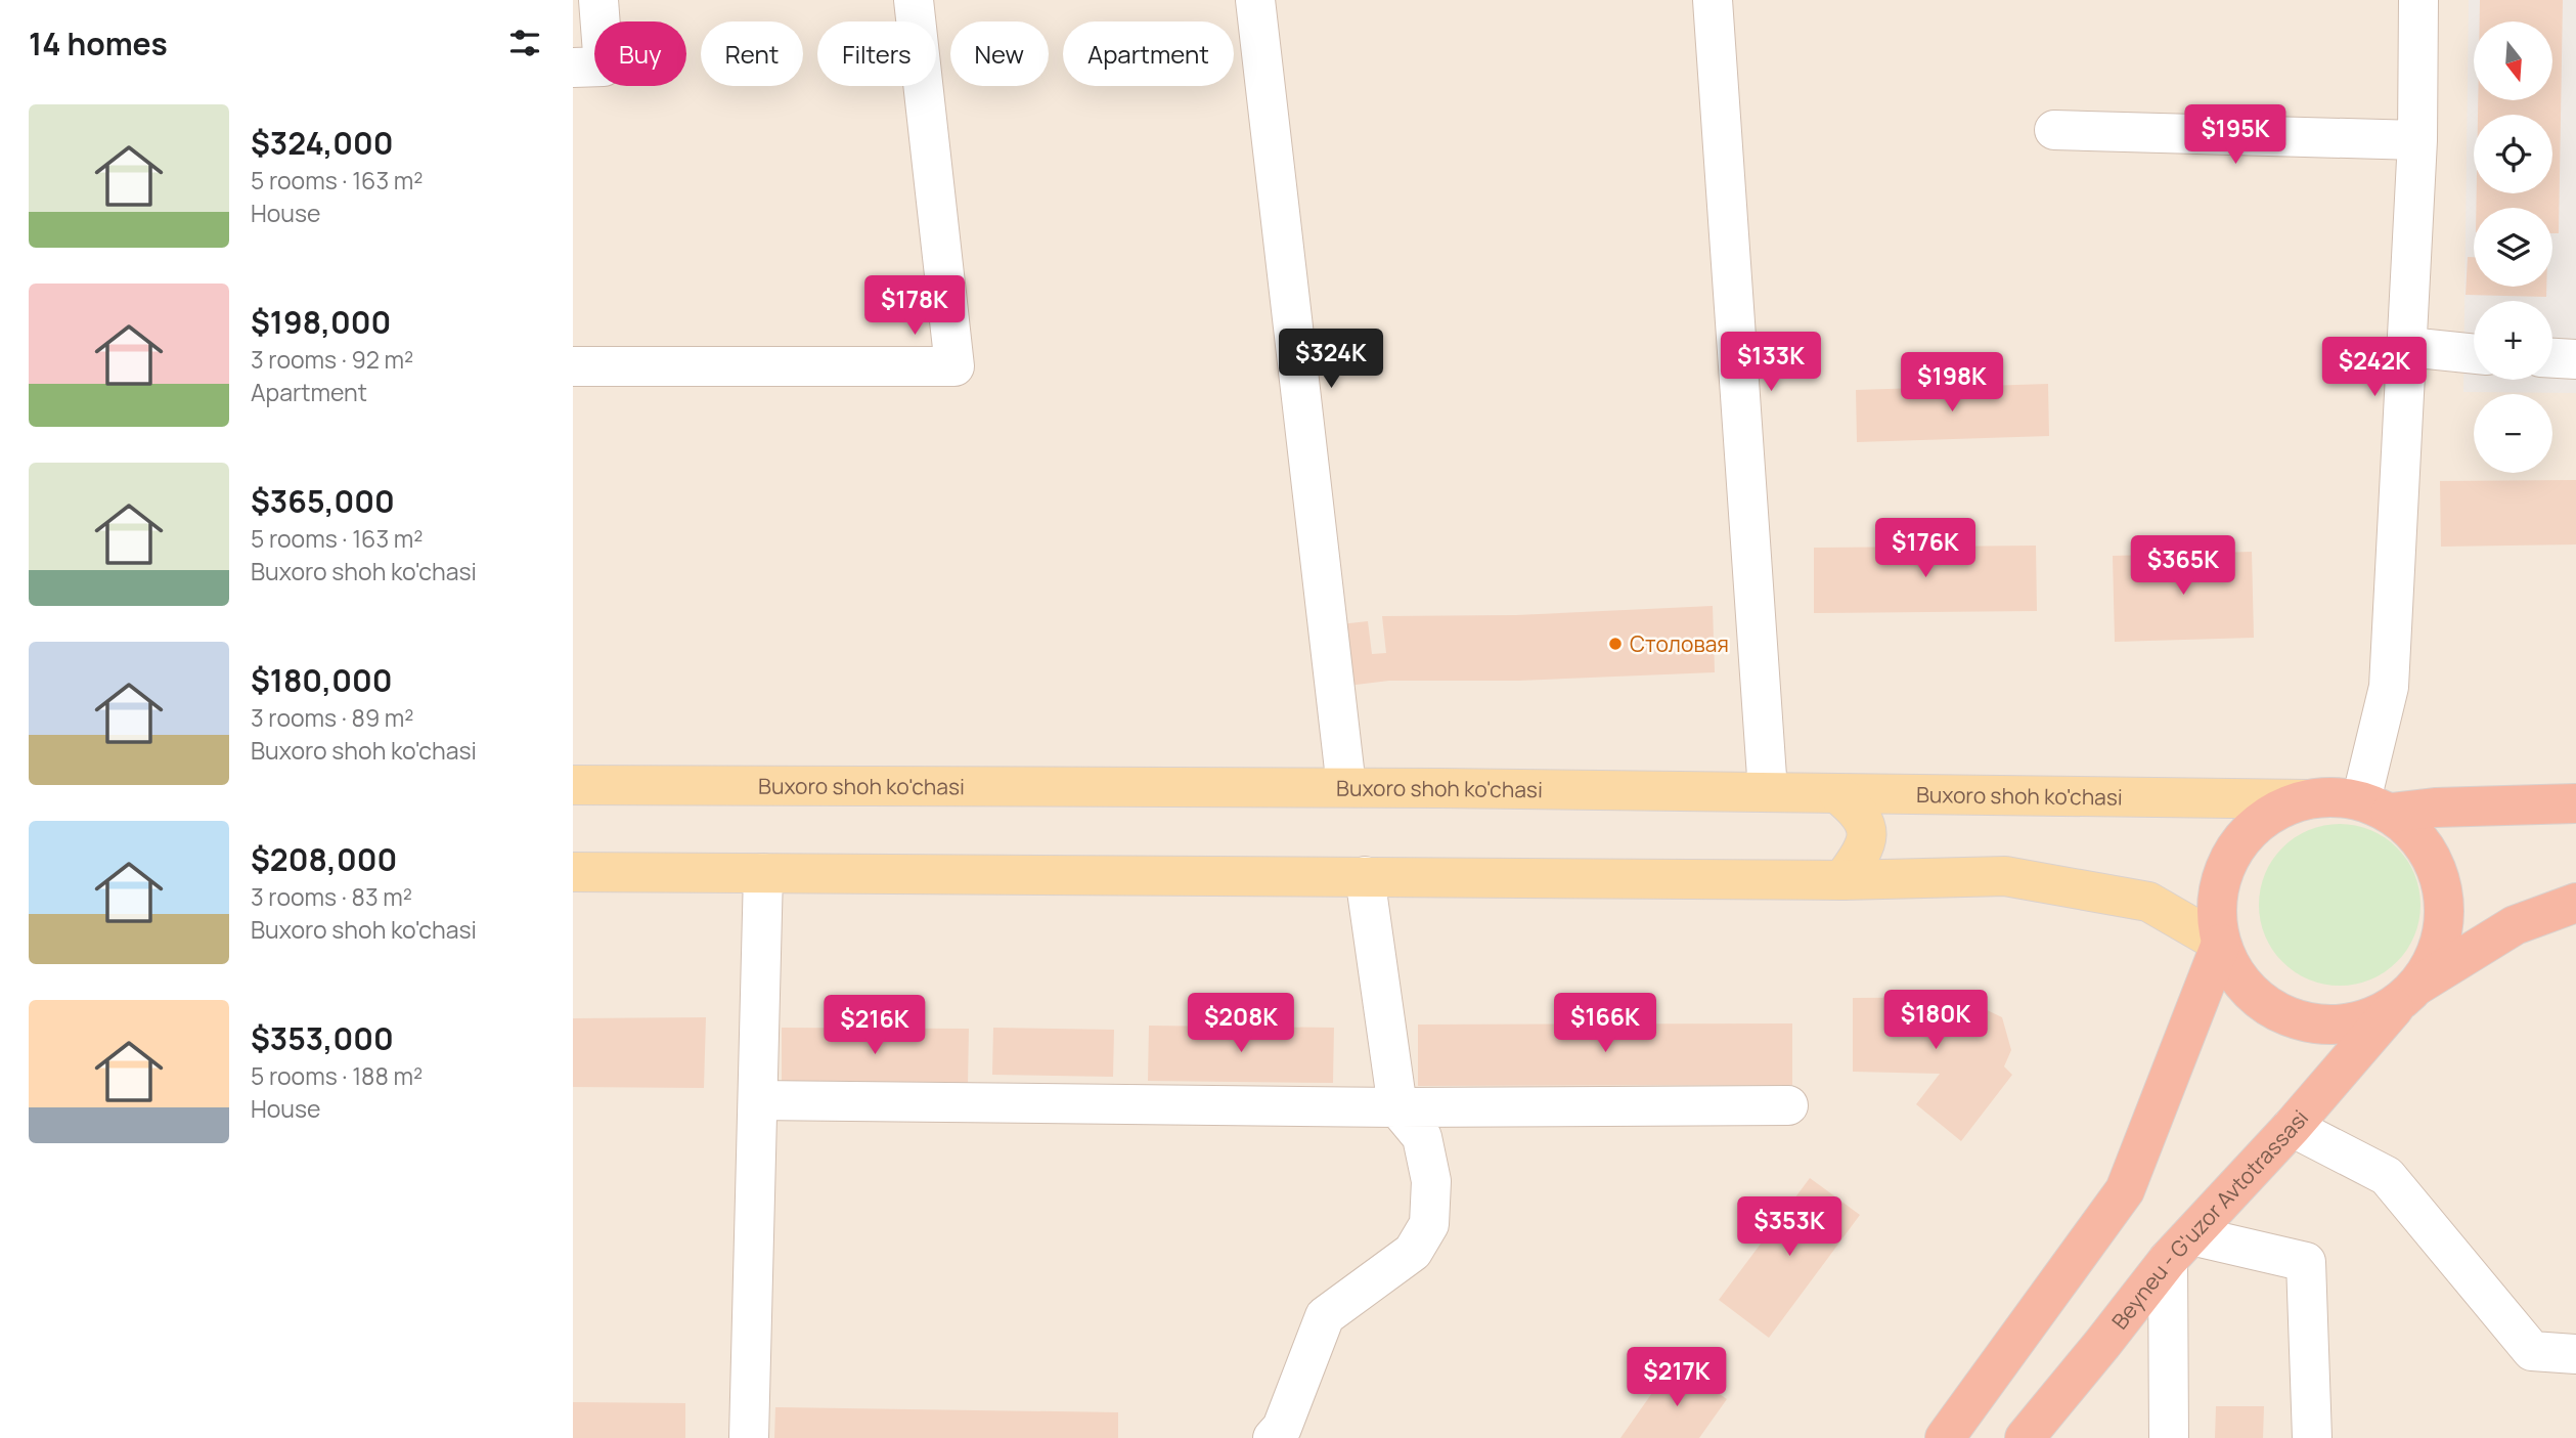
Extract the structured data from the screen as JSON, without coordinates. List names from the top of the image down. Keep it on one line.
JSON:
{"streets":{"highway":["Beyneu - G'uzor Avtotrassasi"],"main road":["Buxoro shoh ko'chasi"]},"crossings":[["Buxoro shoh ko'chasi","Beyneu - G'uzor Avtotrassasi"]],"places":["Столовая"],"north":"bottom","page":{"heading":"14 homes","map_buttons":["+","−"],"chip":["Buy","Rent","Filters","New","Apartment"],"list":[{"name":"$324,000","note":"5 rooms · 163 m² · House"},{"name":"$198,000","note":"3 rooms · 92 m² · Apartment"},{"name":"$365,000","note":"5 rooms · 163 m² · Buxoro shoh ko'chasi"},{"name":"$180,000","note":"3 rooms · 89 m² · Buxoro shoh ko'chasi"},{"name":"$208,000","note":"3 rooms · 83 m² · Buxoro shoh ko'chasi"},{"name":"$353,000","note":"5 rooms · 188 m² · House"}],"price":["$195K","$178K","$324K","$133K","$242K","$198K","$176K","$365K","$180K","$208K","$166K","$216K","$353K","$217K"]}}
